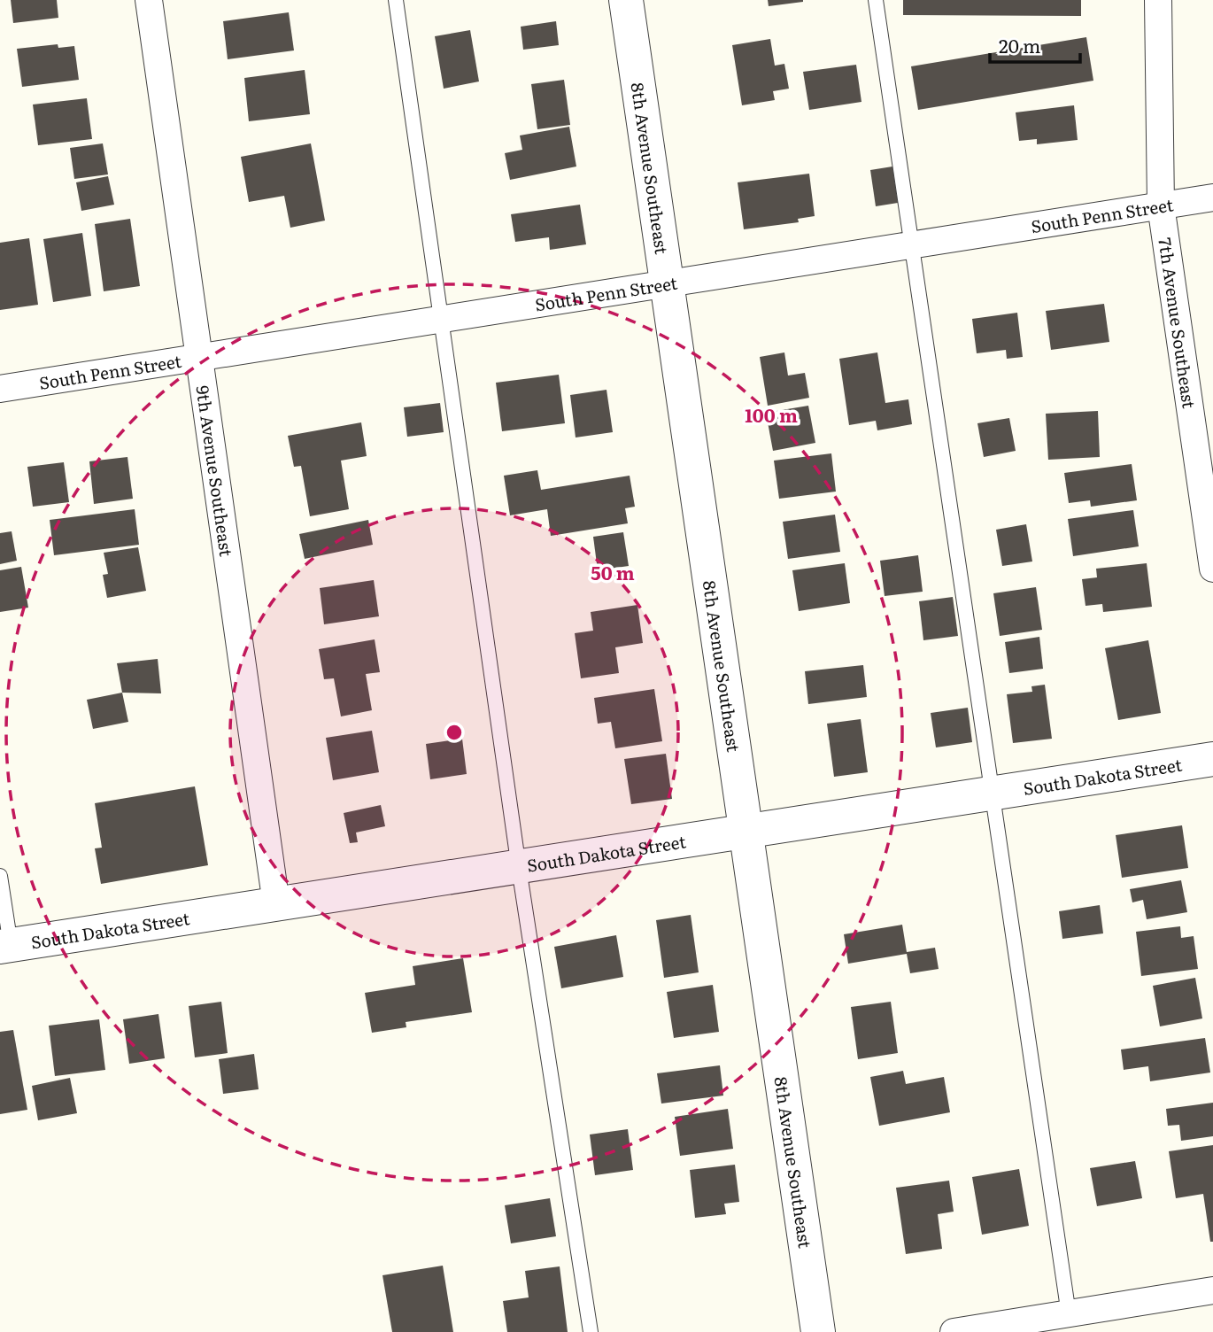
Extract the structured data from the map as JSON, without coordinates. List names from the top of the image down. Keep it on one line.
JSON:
{"streets":{"street":["8th Avenue Southeast","South Penn Street","7th Avenue Southeast","9th Avenue Southeast","South Dakota Street"]},"crossings":[["8th Avenue Southeast","South Penn Street"],["8th Avenue Southeast","South Dakota Street"],["South Penn Street","7th Avenue Southeast"],["South Penn Street","9th Avenue Southeast"],["9th Avenue Southeast","South Dakota Street"]],"scale_bar":"20 m","rings":["100 m","50 m"]}
